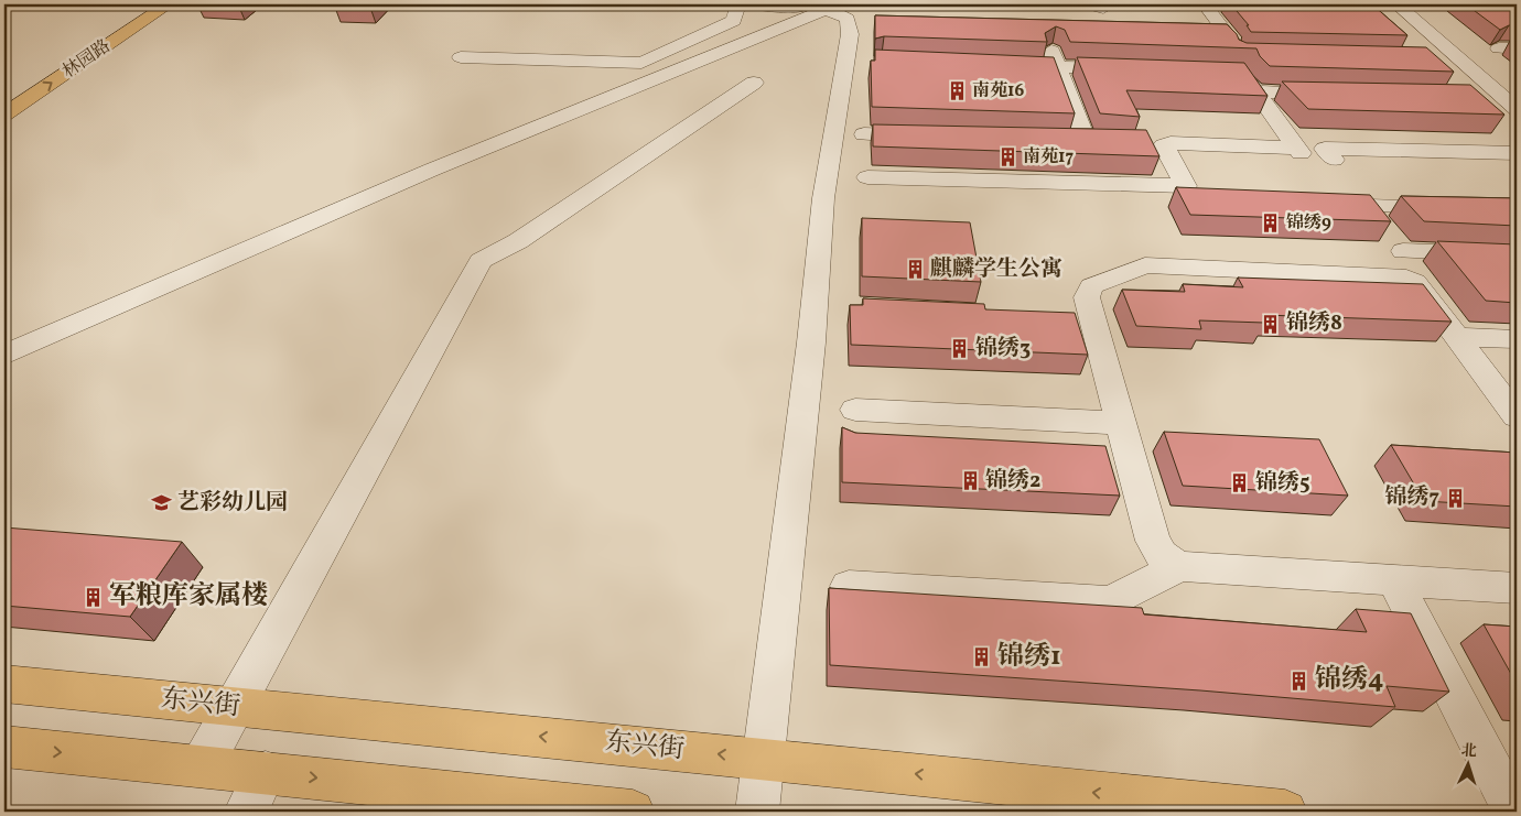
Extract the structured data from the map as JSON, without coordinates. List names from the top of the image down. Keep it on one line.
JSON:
{"streets":{"main road":["林园路","东兴街"]},"places":{"building":["南苑16","南苑17","锦绣9","麒麟学生公寓","锦绣8","锦绣3","锦绣2","锦绣5","锦绣7","军粮库家属楼","锦绣1","锦绣4"],"school or university":["艺彩幼儿园"]},"north":"top"}
